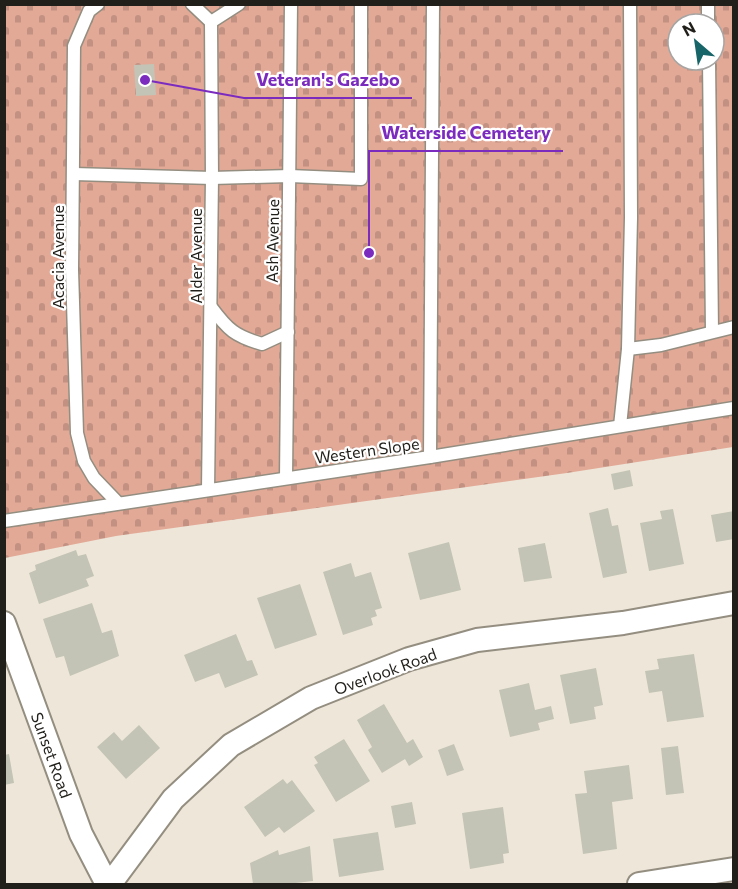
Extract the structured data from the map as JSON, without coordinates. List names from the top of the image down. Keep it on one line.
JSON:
{"streets":{"street":["Overlook Road","Sunset Road"],"lane":["Ash Avenue","Alder Avenue","Acacia Avenue","Western Slope"]},"crossings":[["Ash Avenue","Western Slope"],["Alder Avenue","Western Slope"],["Acacia Avenue","Western Slope"],["Overlook Road","Sunset Road"]],"places":["Veteran's Gazebo","Waterside Cemetery"],"north":"top left"}
